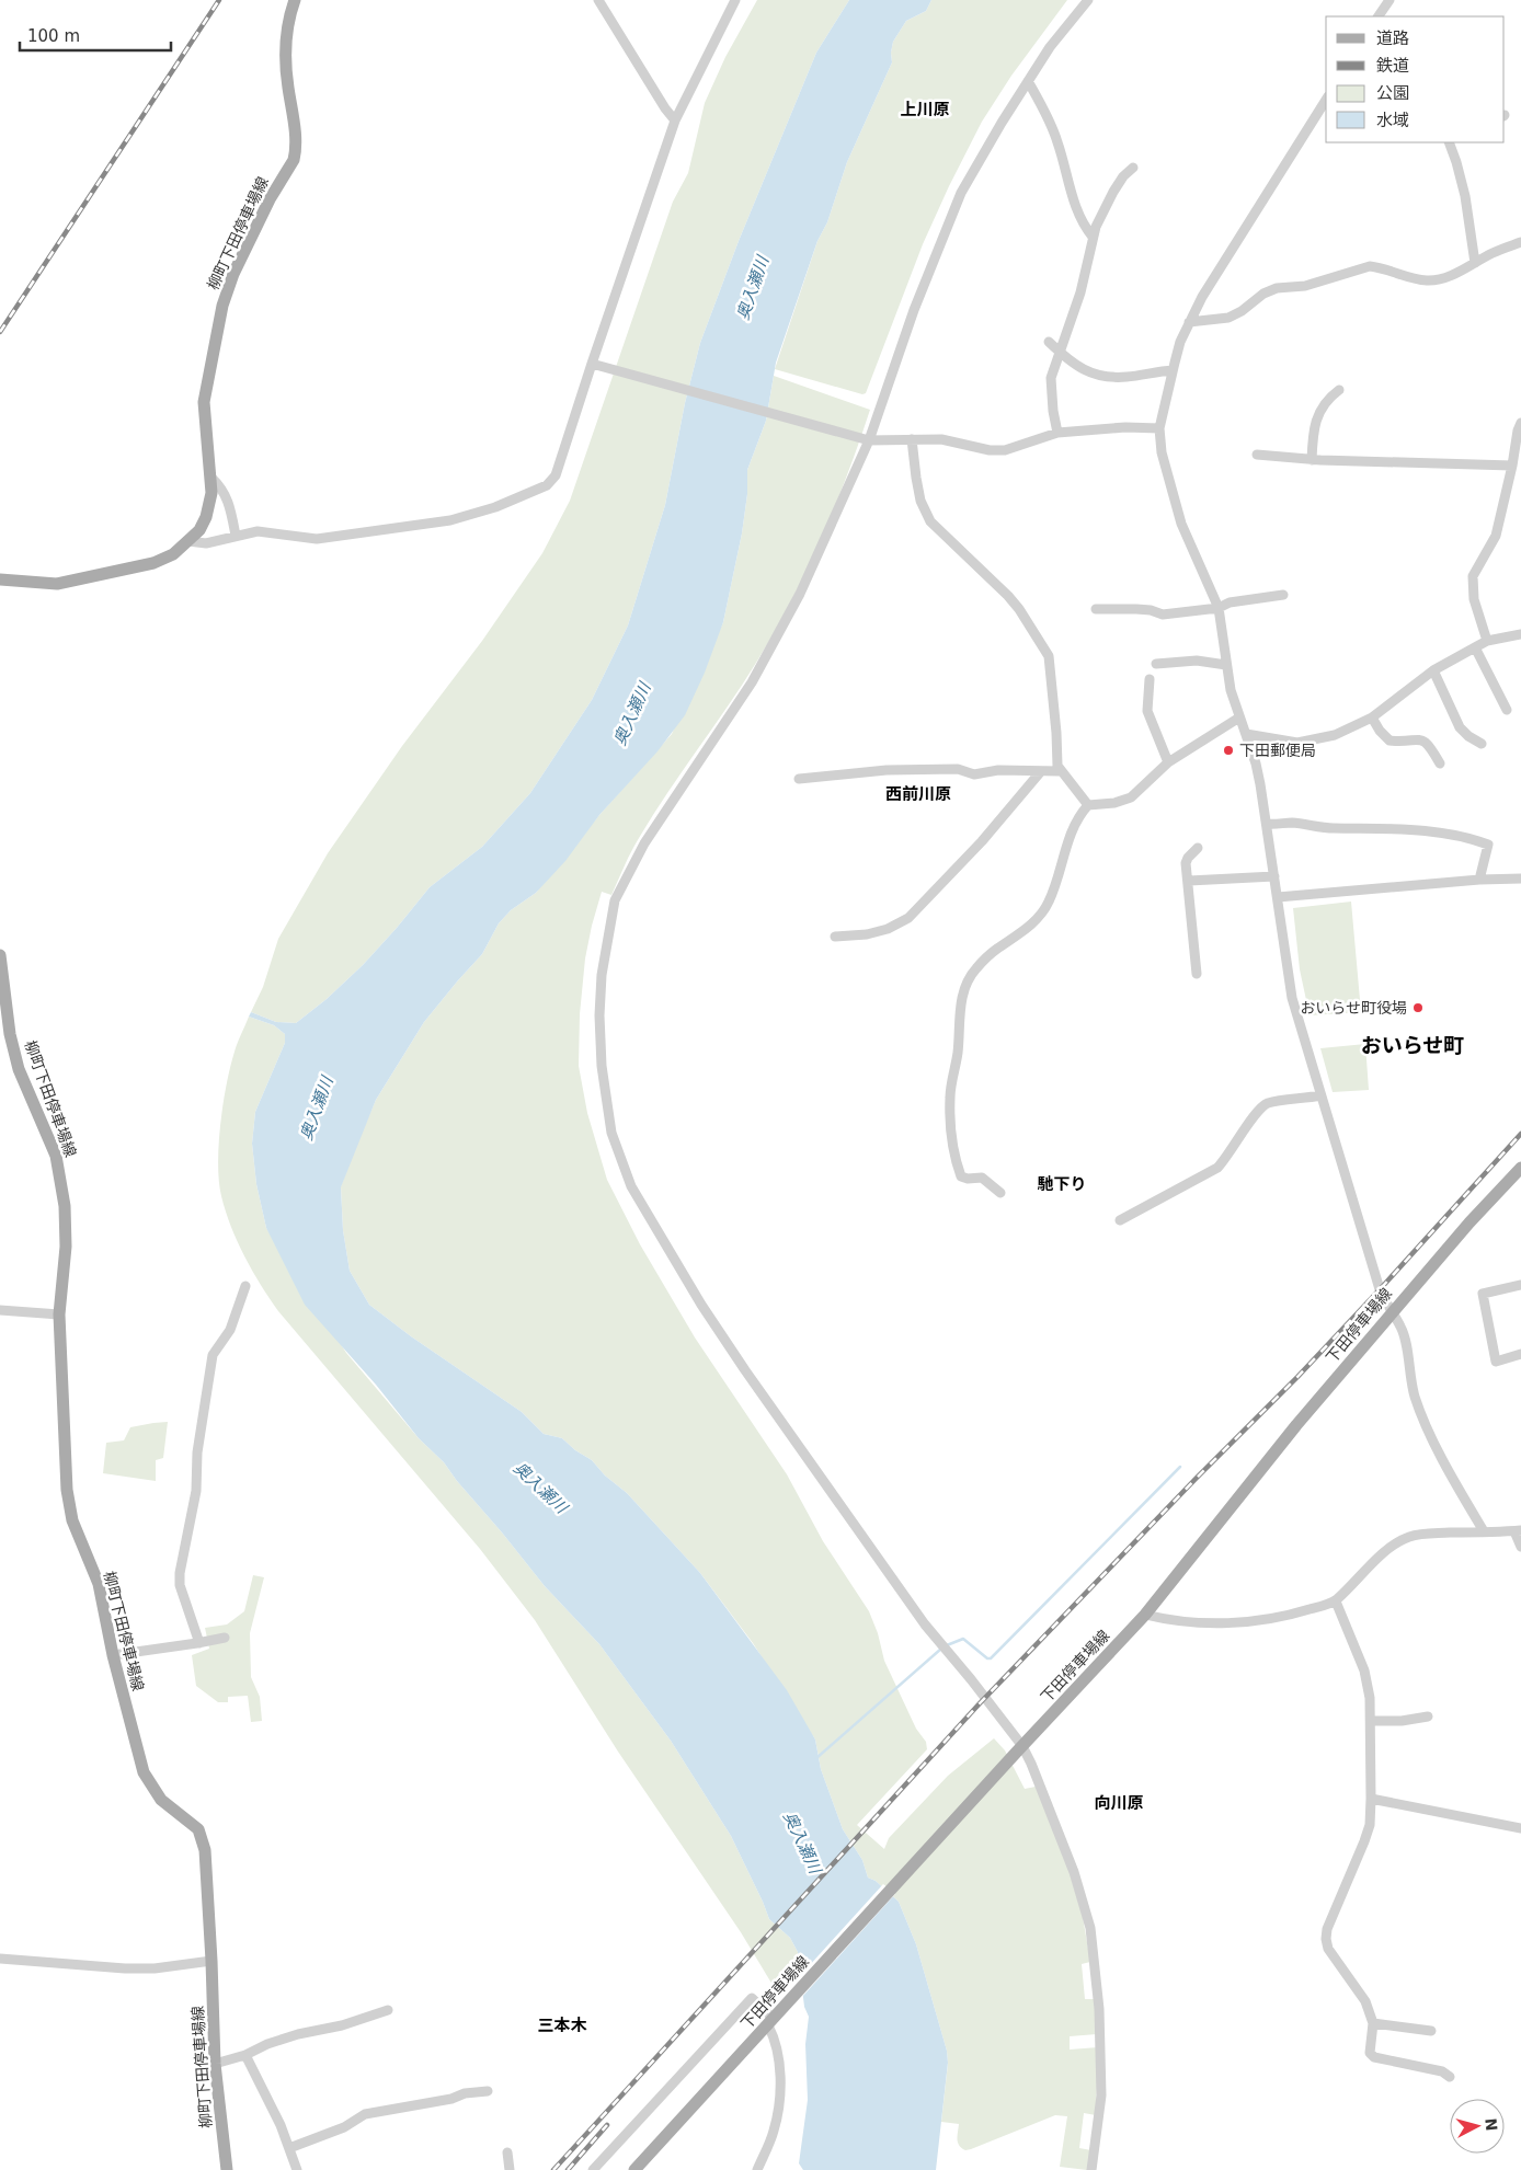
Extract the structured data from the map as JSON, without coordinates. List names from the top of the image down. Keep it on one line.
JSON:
{"streets":{"main road":["柳町下田停車場線","下田停車場線"]},"districts":["上川原","西前川原","おいらせ町","馳下り","向川原","三本木"],"water":["奥入瀬川"],"places":["下田郵便局","おいらせ町役場"],"legend":["道路","鉄道","公園","水域"],"scale_bar":"100 m","north":"right"}
